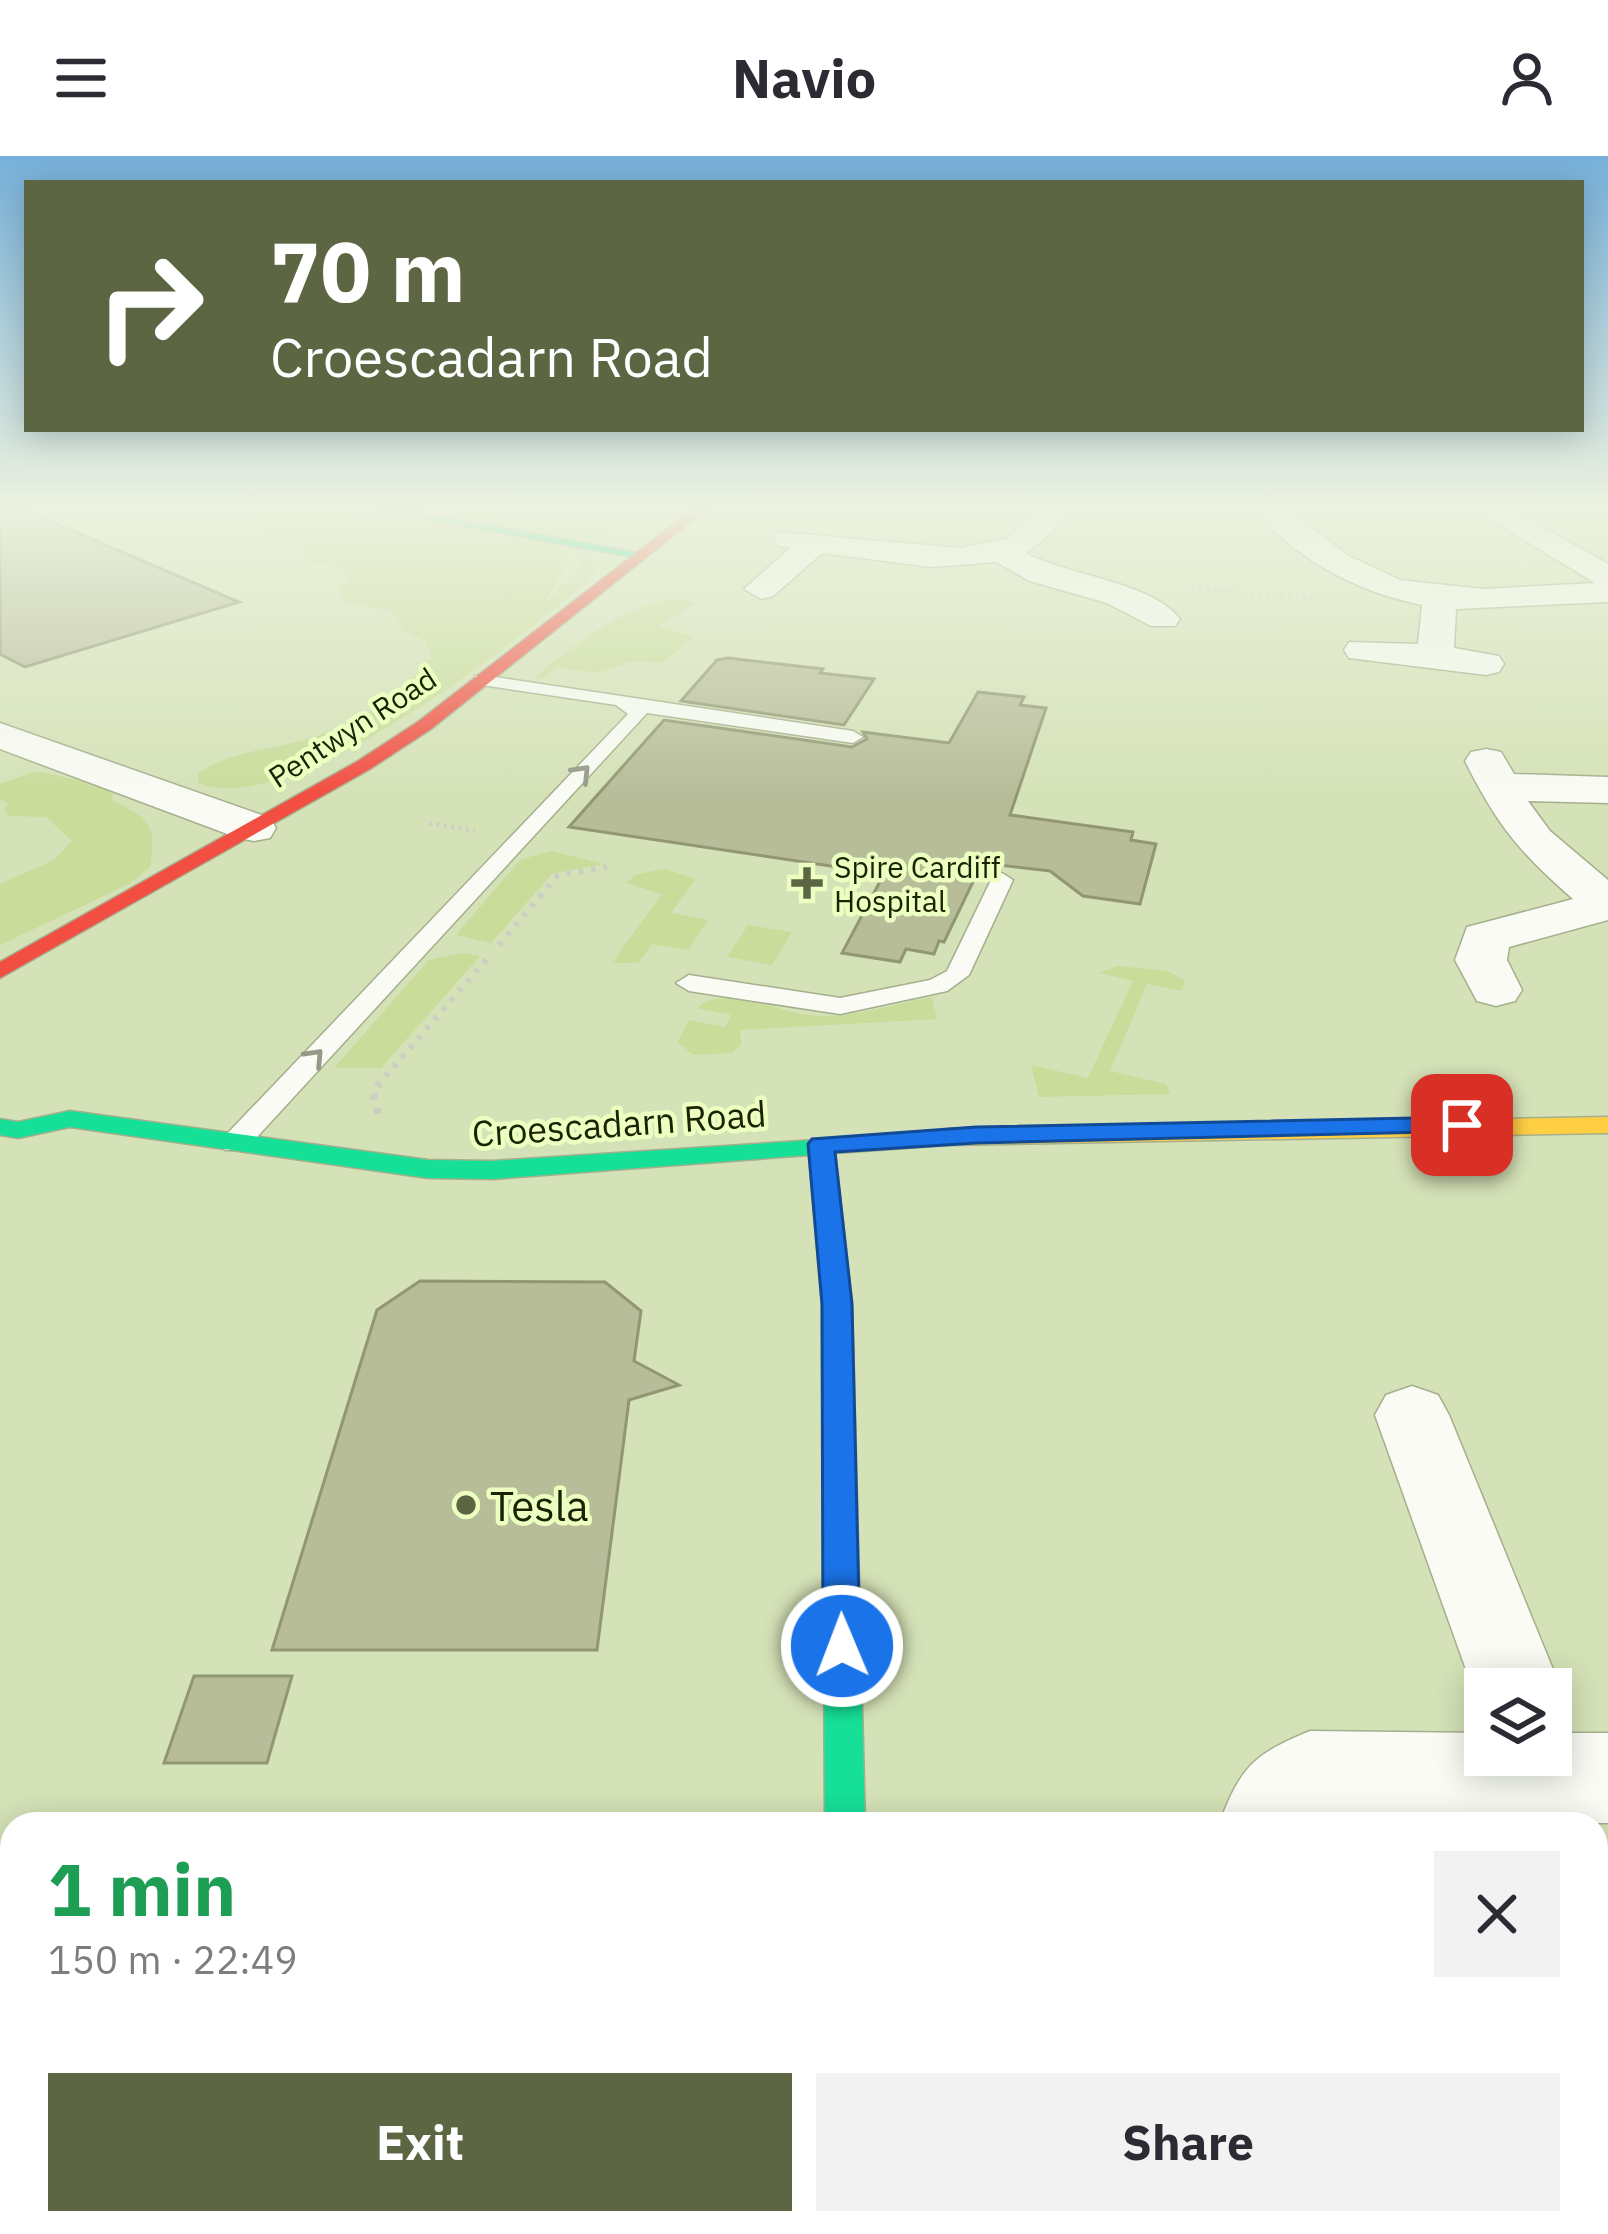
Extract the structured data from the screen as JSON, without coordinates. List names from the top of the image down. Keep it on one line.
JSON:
{"streets":{"street":["Pentwyn Road","Croescadarn Road"]},"places":{"health":["Spire Cardiff Hospital"],"other":["Tesla"]},"page":{"header":"Navio","turn":["70 m","Croescadarn Road"],"heading":["1 min","150 m · 22:49"],"buttons":["Exit","Share"]}}
